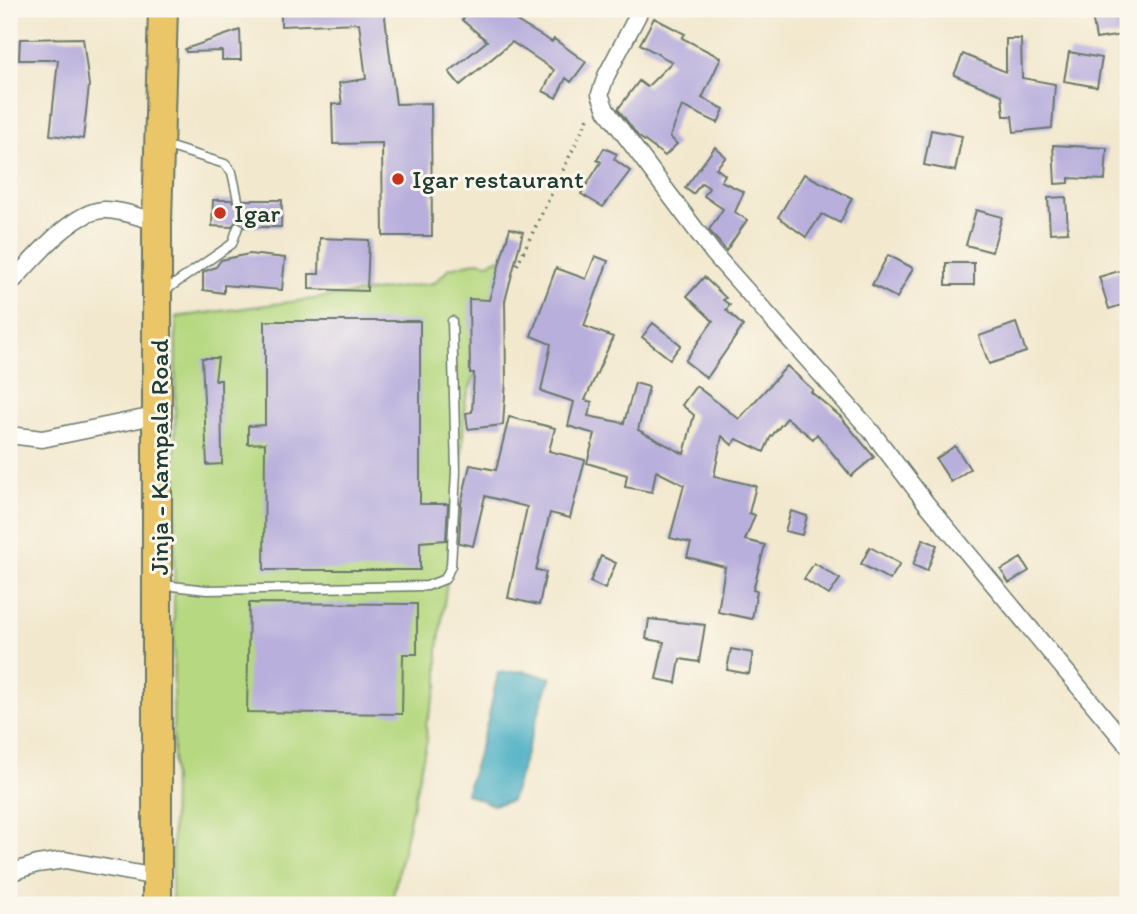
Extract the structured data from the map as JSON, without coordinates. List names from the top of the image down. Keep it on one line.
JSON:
{"streets":{"highway":["Jinja - Kampala Road"]},"places":["Igar restaurant","Igar"]}
